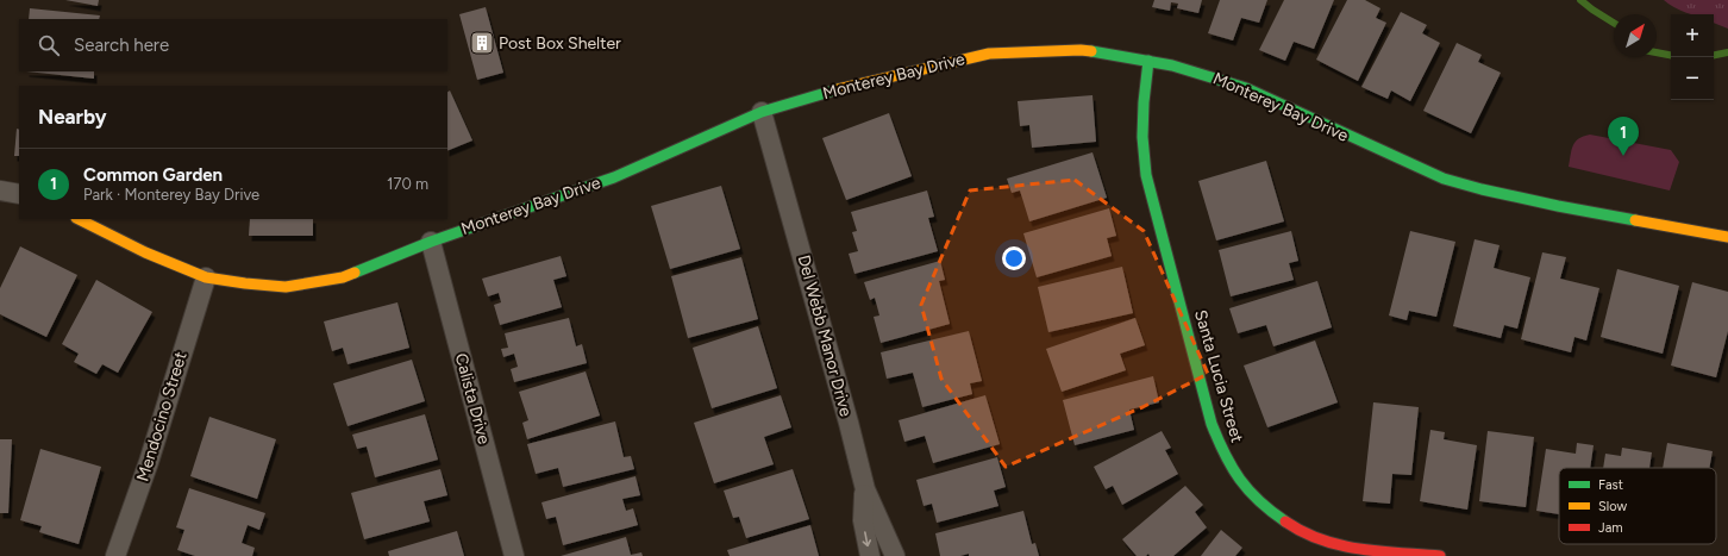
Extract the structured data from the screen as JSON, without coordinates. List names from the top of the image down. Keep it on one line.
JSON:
{"streets":{"street":["Monterey Bay Drive","Del Webb Manor Drive","Santa Lucia Street","Calista Drive","Mendocino Street"]},"crossings":[["Monterey Bay Drive","Del Webb Manor Drive"],["Monterey Bay Drive","Santa Lucia Street"],["Monterey Bay Drive","Calista Drive"],["Monterey Bay Drive","Mendocino Street"]],"places":{"building":["Post Box Shelter"]},"legend":["Fast","Slow","Jam"],"north":"top right","page":{"map_buttons":["+","−"],"search":"Search here","heading":"Nearby","pins":"1","list":[{"mark":"1","name":"Common Garden","note":"Park · Monterey Bay Drive","value":"170 m"}]}}
